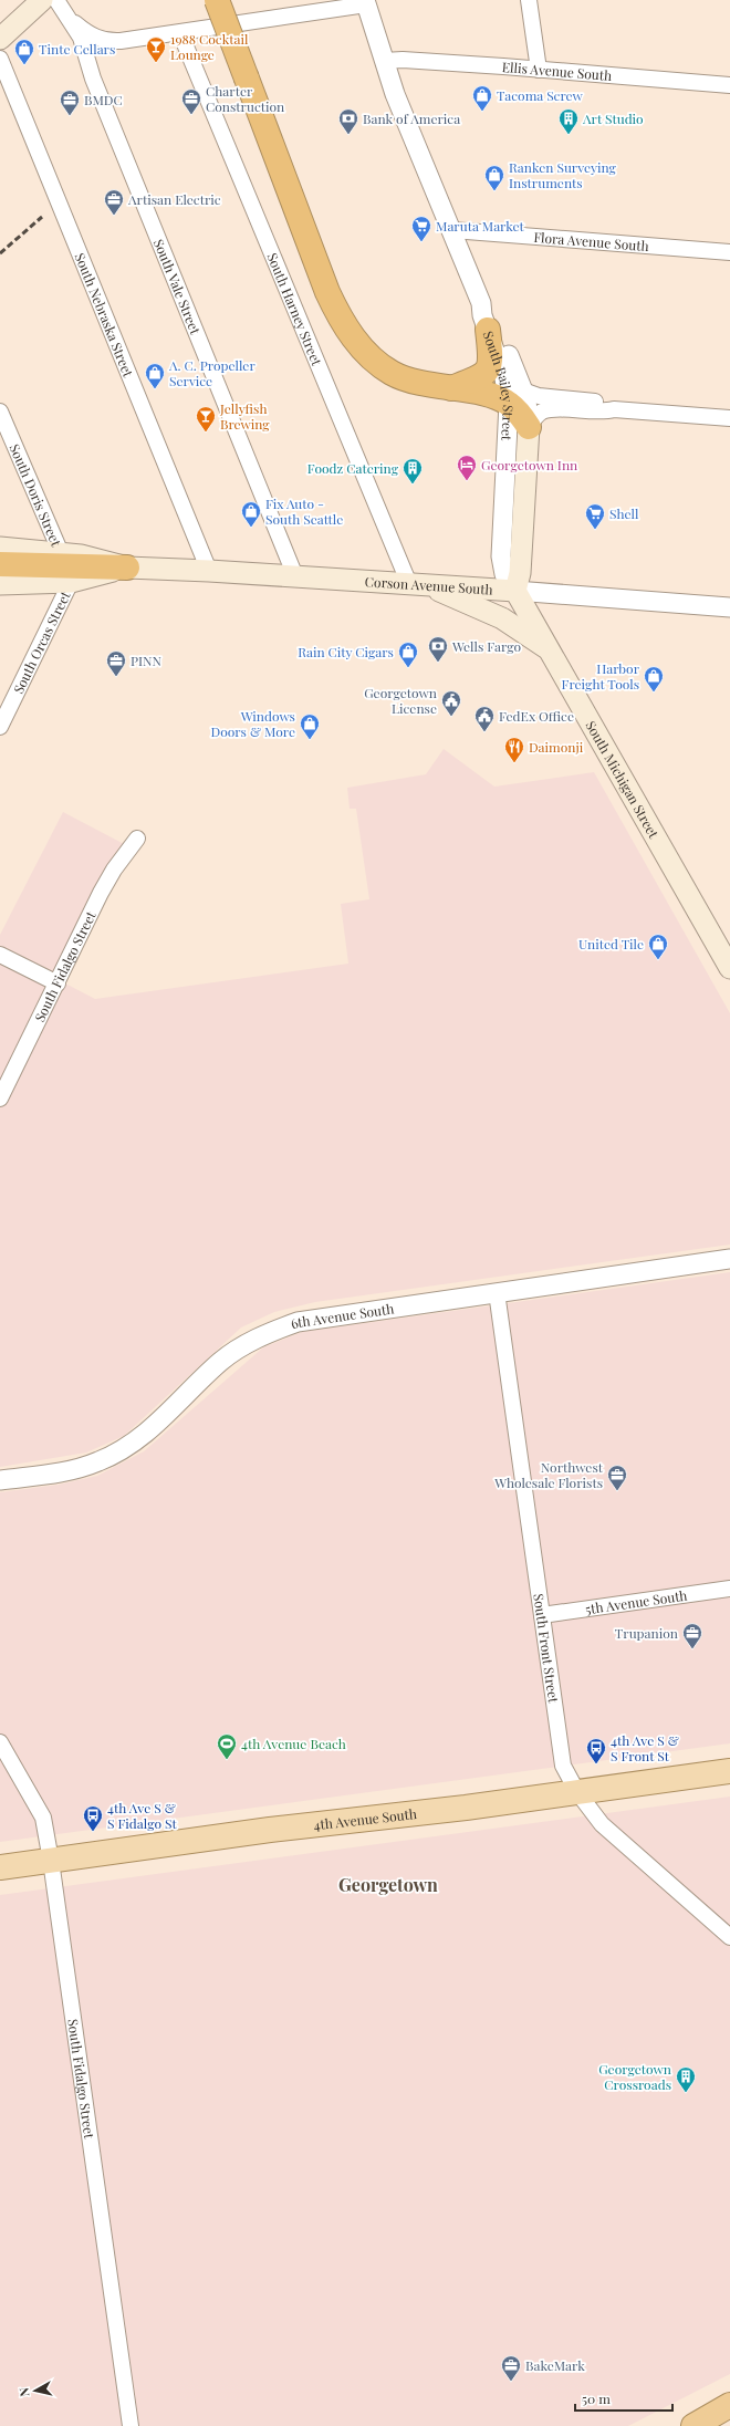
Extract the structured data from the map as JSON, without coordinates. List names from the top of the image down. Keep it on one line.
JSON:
{"streets":{"main road":["South Bailey Street","Corson Avenue South","South Michigan Street","4th Avenue South"],"street":["Ellis Avenue South","Flora Avenue South","South Vale Street","South Harney Street","South Nebraska Street","South Doris Street","South Orcas Street","South Fidalgo Street","6th Avenue South","5th Avenue South","South Front Street"]},"crossings":[["Ellis Avenue South","South Bailey Street"],["Flora Avenue South","South Bailey Street"],["South Vale Street","Corson Avenue South"],["South Harney Street","Corson Avenue South"],["South Nebraska Street","Corson Avenue South"],["South Bailey Street","Corson Avenue South"],["South Bailey Street","South Michigan Street"],["South Doris Street","Corson Avenue South"],["Corson Avenue South","South Orcas Street"],["Corson Avenue South","South Michigan Street"],["South Fidalgo Street","4th Avenue South"],["6th Avenue South","South Front Street"],["5th Avenue South","South Front Street"],["South Front Street","4th Avenue South"]],"districts":["Georgetown"],"places":{"bar":["1988 Cocktail Lounge","Jellyfish Brewing"],"shop":["Tinte Cellars","Tacoma Screw","Ranken Surveying Instruments","A. C. Propeller Service","Fix Auto - South Seattle","Rain City Cigars","Harbor Freight Tools","Windows Doors & More","United Tile"],"office":["Charter Construction","BMDC","Artisan Electric","PINN","Northwest Wholesale Florists","Trupanion","BakeMark"],"bank":["Bank of America","Wells Fargo"],"building":["Art Studio","Foodz Catering","Georgetown Crossroads"],"supermarket":["Maruta Market","Shell"],"hotel":["Georgetown Inn"],"public building":["Georgetown License","FedEx Office"],"restaurant":["Daimonji"],"sports":["4th Avenue Beach"],"bus stop":["4th Ave S & S Front St","4th Ave S & S Fidalgo St"]},"scale_bar":"50 m","north":"left"}
